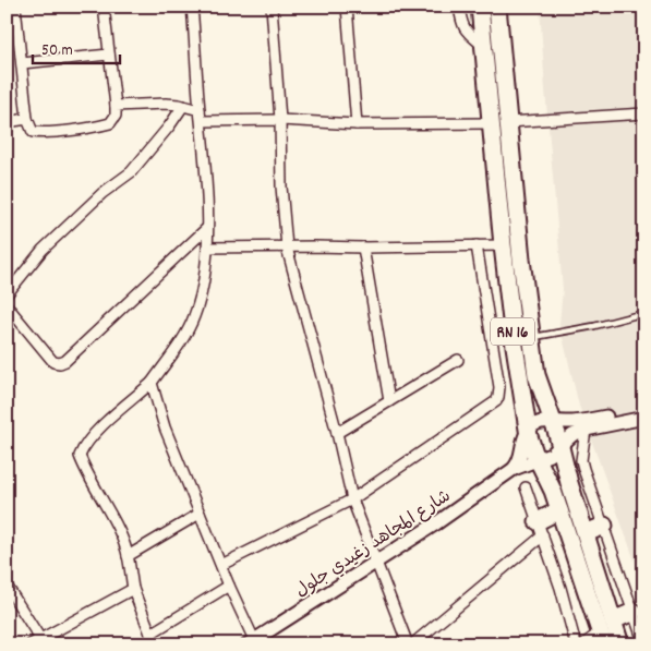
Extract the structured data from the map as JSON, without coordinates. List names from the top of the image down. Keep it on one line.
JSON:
{"streets":{"main road":["RN 16"],"street":["شارع المجاهد زغيدي جلول"]},"crossings":[["RN 16","شارع المجاهد زغيدي جلول"]],"scale_bar":"50 m"}
